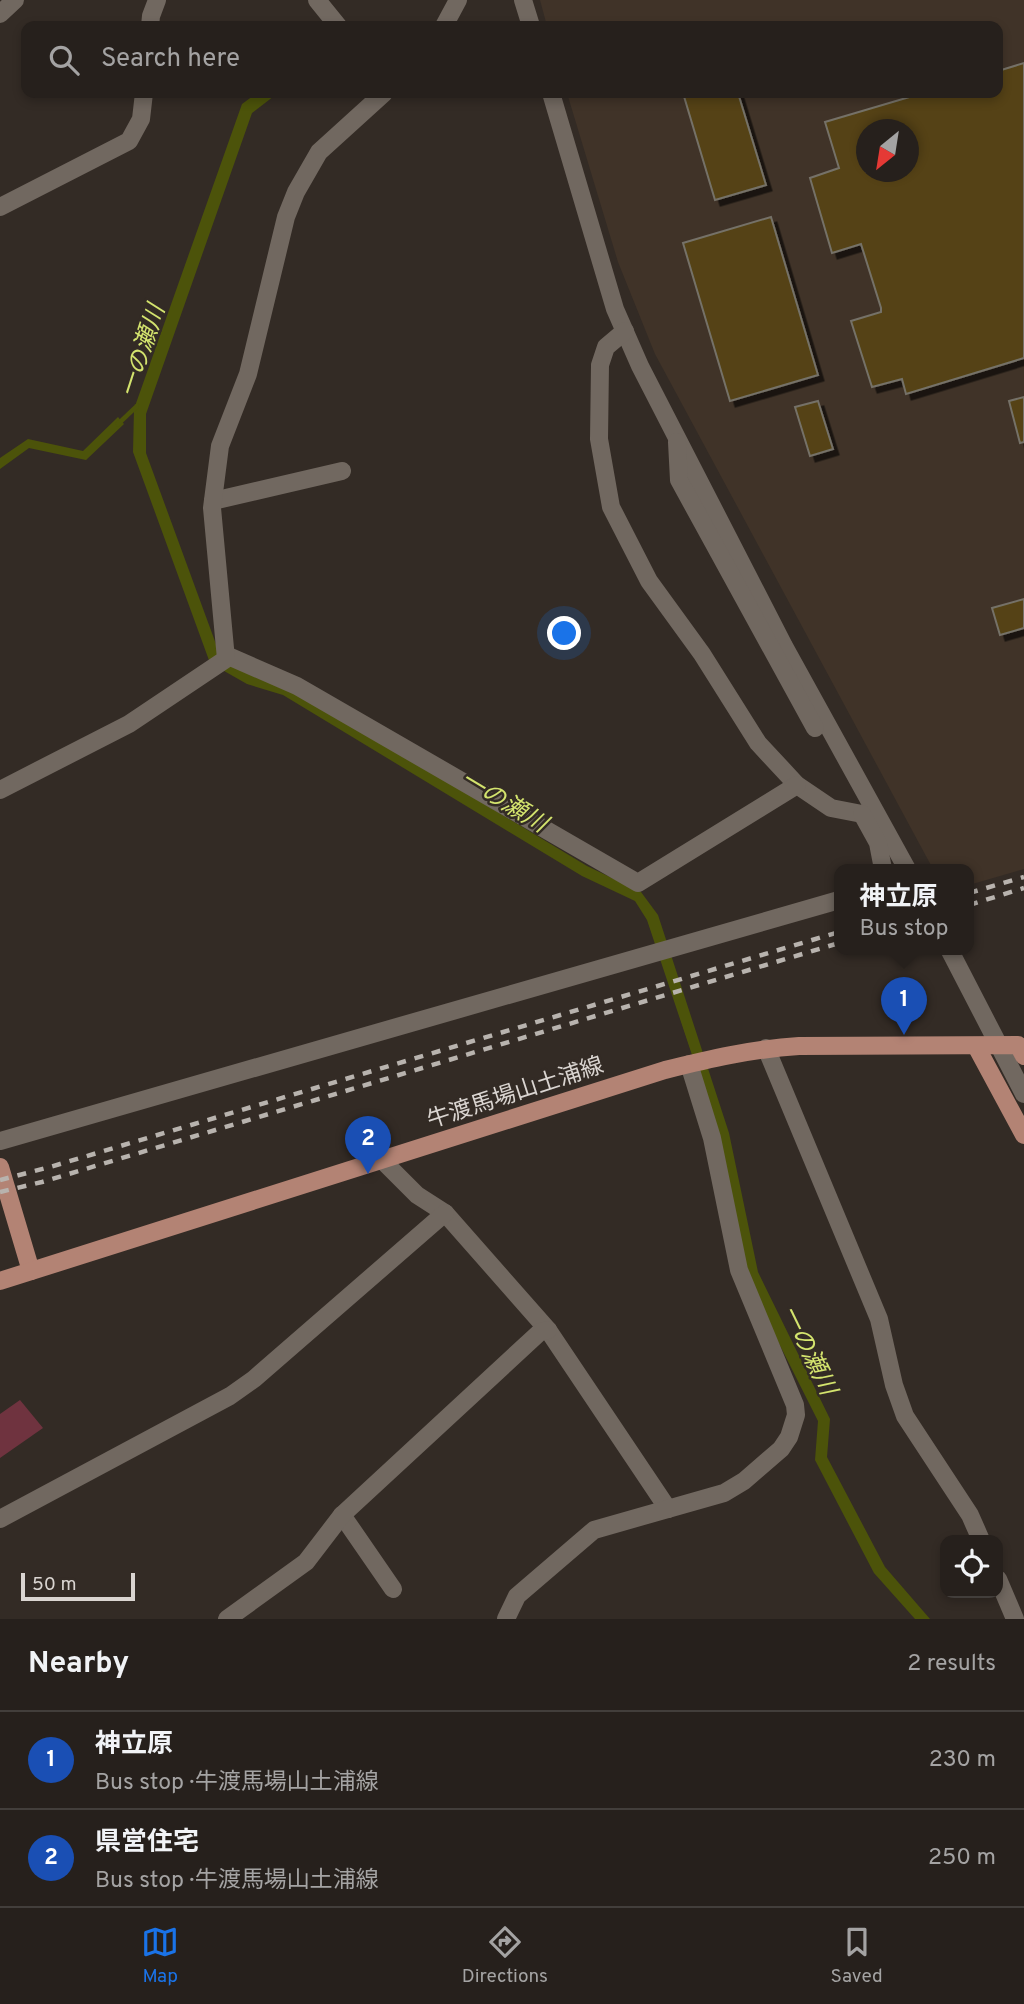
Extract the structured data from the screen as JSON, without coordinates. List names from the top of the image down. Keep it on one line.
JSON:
{"streets":{"main road":["牛渡馬場山土浦線"]},"water":["一の瀬川"],"scale_bar":"50 m","north":"bottom left","page":{"search":"Search here","popup":["神立原","Bus stop"],"pins":["1","2"],"scale":"50 m","heading":["Nearby","2 results"],"list":[{"mark":"1","name":"神立原","note":"Bus stop · 牛渡馬場山土浦線","value":"230 m"},{"mark":"2","name":"県営住宅","note":"Bus stop · 牛渡馬場山土浦線","value":"250 m"}],"nav":["Map","Directions","Saved"]}}
